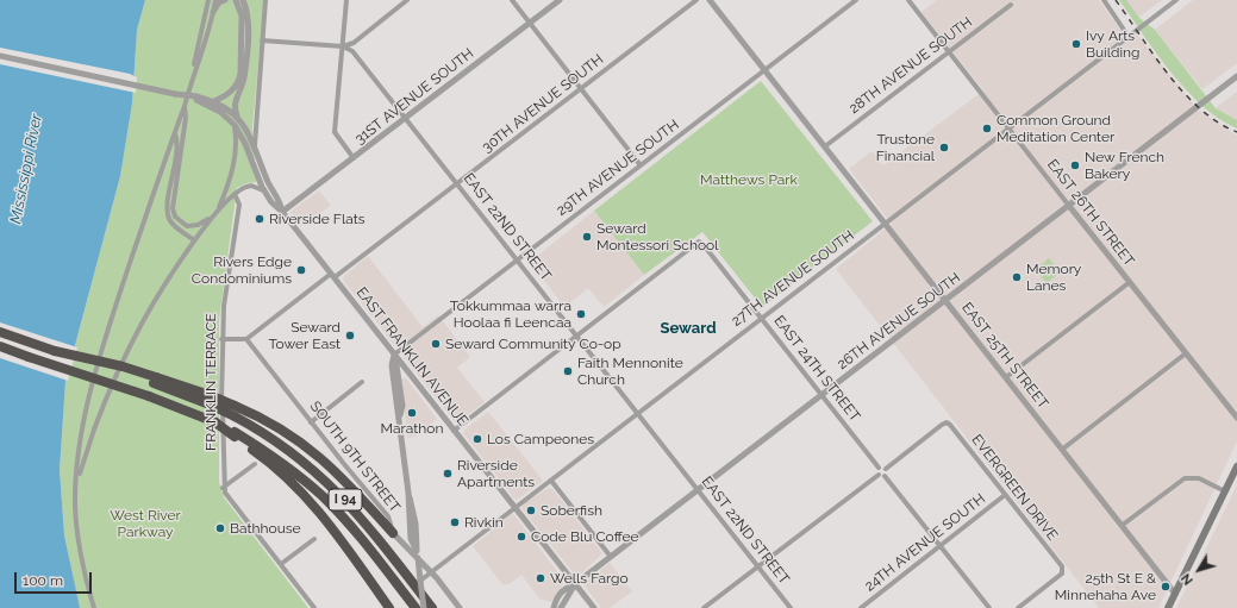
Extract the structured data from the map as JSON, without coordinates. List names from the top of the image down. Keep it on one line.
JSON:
{"streets":{"highway":["I 94"],"street":["28TH AVENUE SOUTH","31ST AVENUE SOUTH","30TH AVENUE SOUTH","29TH AVENUE SOUTH","EAST 26TH STREET","EAST 22ND STREET","27TH AVENUE SOUTH","26TH AVENUE SOUTH","EAST 25TH STREET","EAST FRANKLIN AVENUE","EAST 24TH STREET","FRANKLIN TERRACE","SOUTH 9TH STREET","EVERGREEN DRIVE","24TH AVENUE SOUTH"]},"crossings":[["28TH AVENUE SOUTH","EAST 26TH STREET"],["28TH AVENUE SOUTH","EAST 25TH STREET"],["31ST AVENUE SOUTH","EAST 22ND STREET"],["31ST AVENUE SOUTH","EAST FRANKLIN AVENUE"],["30TH AVENUE SOUTH","EAST 22ND STREET"],["30TH AVENUE SOUTH","EAST FRANKLIN AVENUE"],["30TH AVENUE SOUTH","SOUTH 9TH STREET"],["29TH AVENUE SOUTH","EAST 22ND STREET"],["29TH AVENUE SOUTH","EAST 25TH STREET"],["29TH AVENUE SOUTH","EAST FRANKLIN AVENUE"],["EAST 26TH STREET","27TH AVENUE SOUTH"],["EAST 26TH STREET","26TH AVENUE SOUTH"],["EAST 22ND STREET","27TH AVENUE SOUTH"],["EAST 22ND STREET","26TH AVENUE SOUTH"],["EAST 22ND STREET","EAST 24TH STREET"],["27TH AVENUE SOUTH","EAST 25TH STREET"],["27TH AVENUE SOUTH","EAST FRANKLIN AVENUE"],["27TH AVENUE SOUTH","EAST 24TH STREET"],["27TH AVENUE SOUTH","SOUTH 9TH STREET"],["26TH AVENUE SOUTH","EAST 25TH STREET"],["26TH AVENUE SOUTH","EAST FRANKLIN AVENUE"],["26TH AVENUE SOUTH","EAST 24TH STREET"],["EVERGREEN DRIVE","24TH AVENUE SOUTH"]],"districts":["Seward"],"water":["Mississippi River"],"parks":["Matthews Park","West River Parkway"],"places":["Ivy Arts Building","Common Ground Meditation Center","Trustone Financial","New French Bakery","Riverside Flats","Seward Montessori School","Rivers Edge Condominiums","Memory Lanes","Tokkummaa warra Hoolaa fi Leencaa","Seward Tower East","Seward Community Co-op","Faith Mennonite Church","Marathon","Los Campeones","Riverside Apartments","Soberfish","Rivkin","Bathhouse","Code Blu Coffee","Wells Fargo","25th St E & Minnehaha Ave"],"scale_bar":"100 m","north":"bottom left"}
